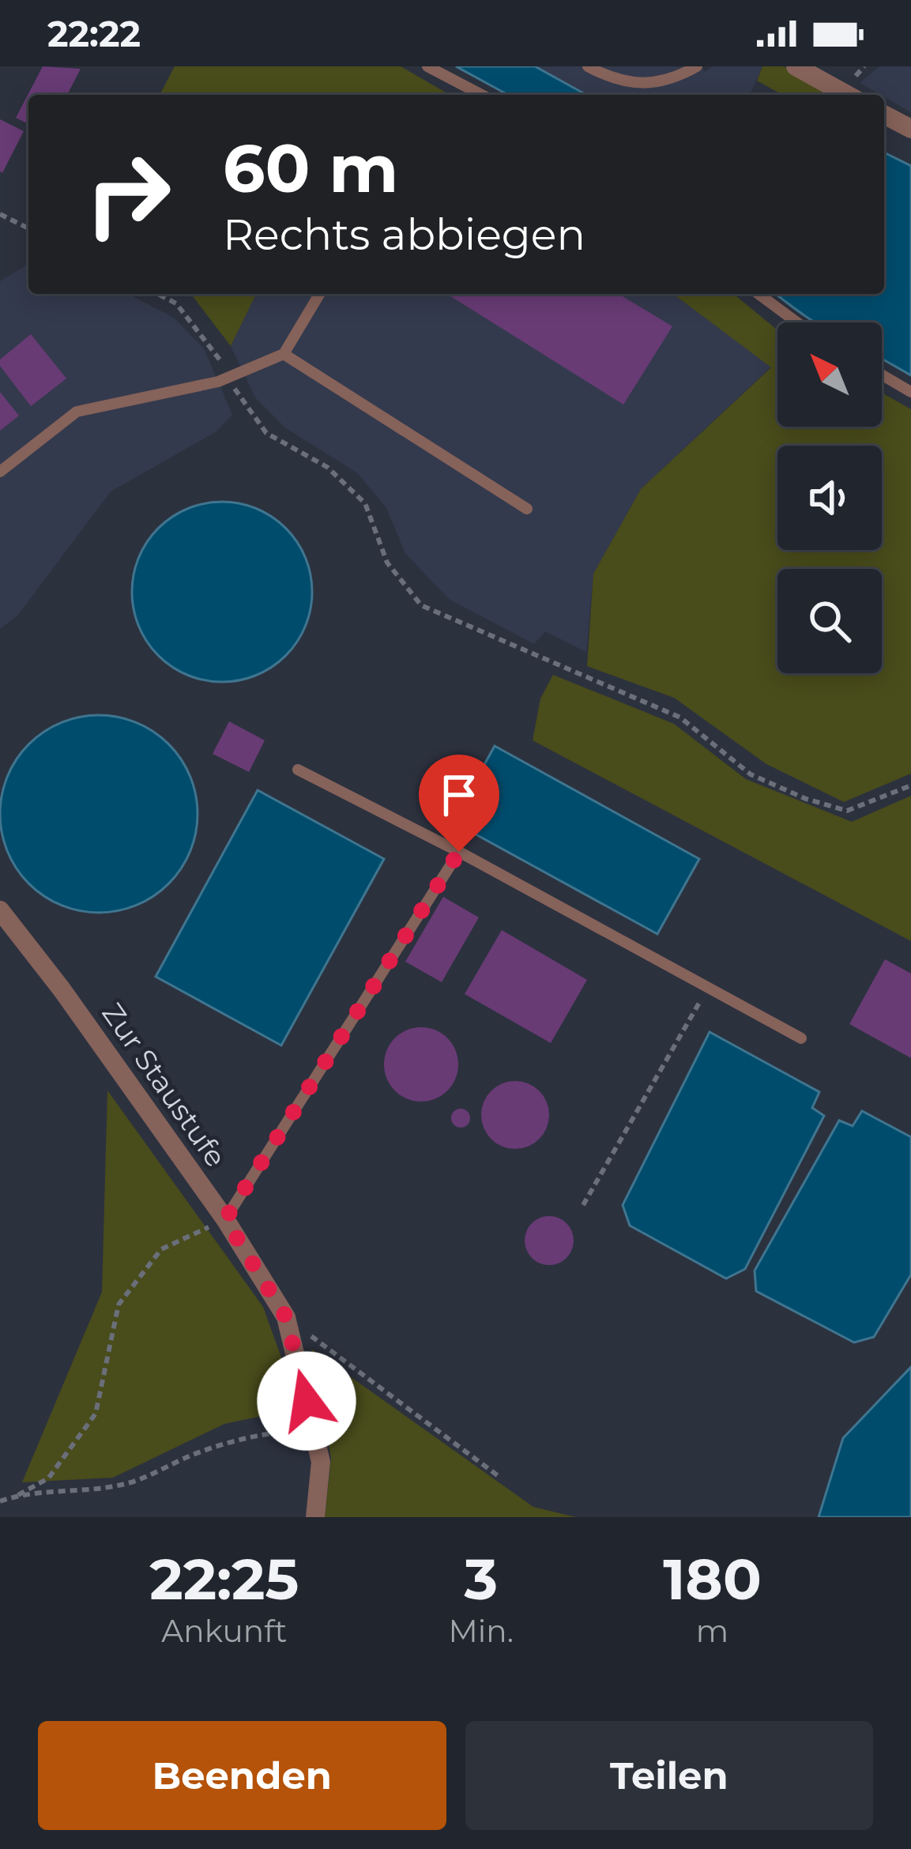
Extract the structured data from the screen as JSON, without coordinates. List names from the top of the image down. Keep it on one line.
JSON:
{"streets":{"street":["Zur Staustufe"]},"north":"top left","page":{"status":"22:22","turn":["60 m","Rechts abbiegen"],"eta":["22:25","Ankunft","3","Min.","180","m"],"buttons":["Beenden","Teilen"]}}
